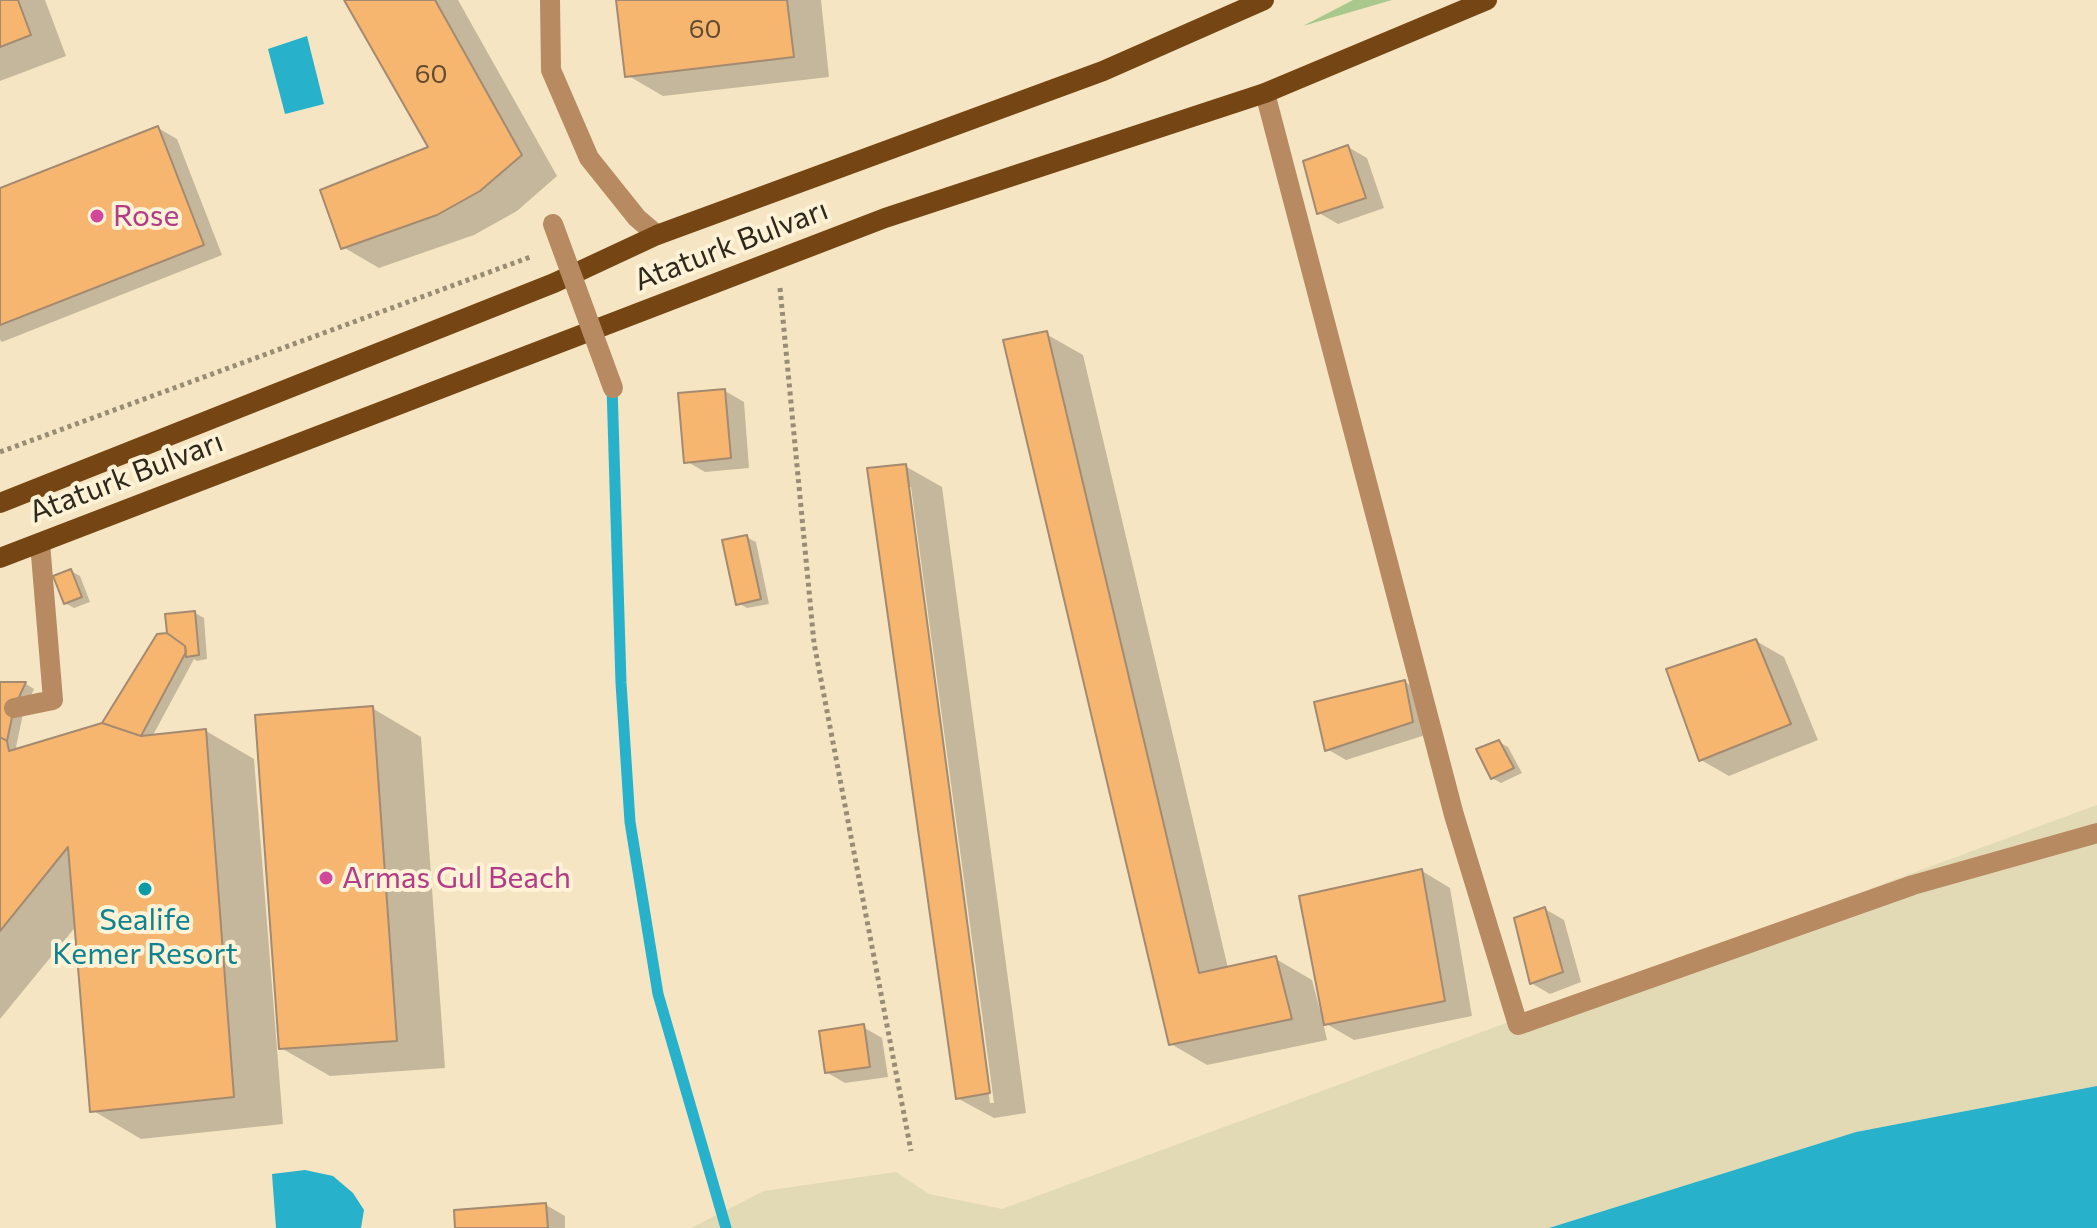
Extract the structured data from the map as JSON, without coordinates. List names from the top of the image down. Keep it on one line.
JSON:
{"streets":{"main road":["Ataturk Bulvarı"]},"places":["Rose","Armas Gul Beach","Sealife Kemer Resort"],"house_numbers":["60","60"]}
